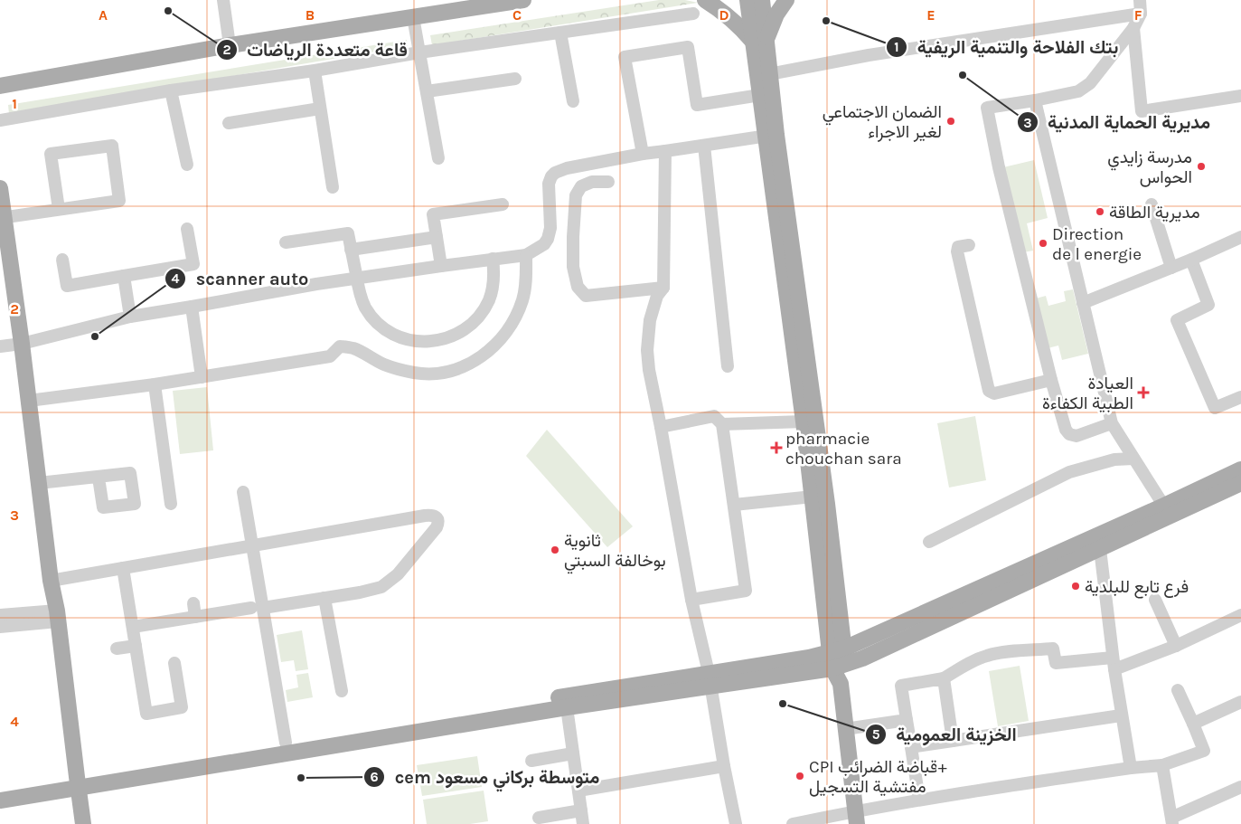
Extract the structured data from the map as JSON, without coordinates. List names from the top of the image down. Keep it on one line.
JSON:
{"places":{"other":["قاعة متعددة الرياضات","بتك الفلاحة والتنمية الريفية","مديرية الحماية المدنية","الضمان الاجتماعي لغير الاجراء","مدرسة زايدي الحواس","مديرية الطاقة","Direction de l energie","scanner auto","ثانوية بوخالفة السبتي","فرع تابع للبلدية","الخزينة العمومية","CPI قباضة الضرائب+ مفتشية التسجيل","cem متوسطة بركاني مسعود"],"health":["العيادة الطبية الكفاءة","pharmacie chouchan sara"]},"grid":{"columns":["A","B","C","D","E","F"],"rows":["1","2","3","4"]}}
